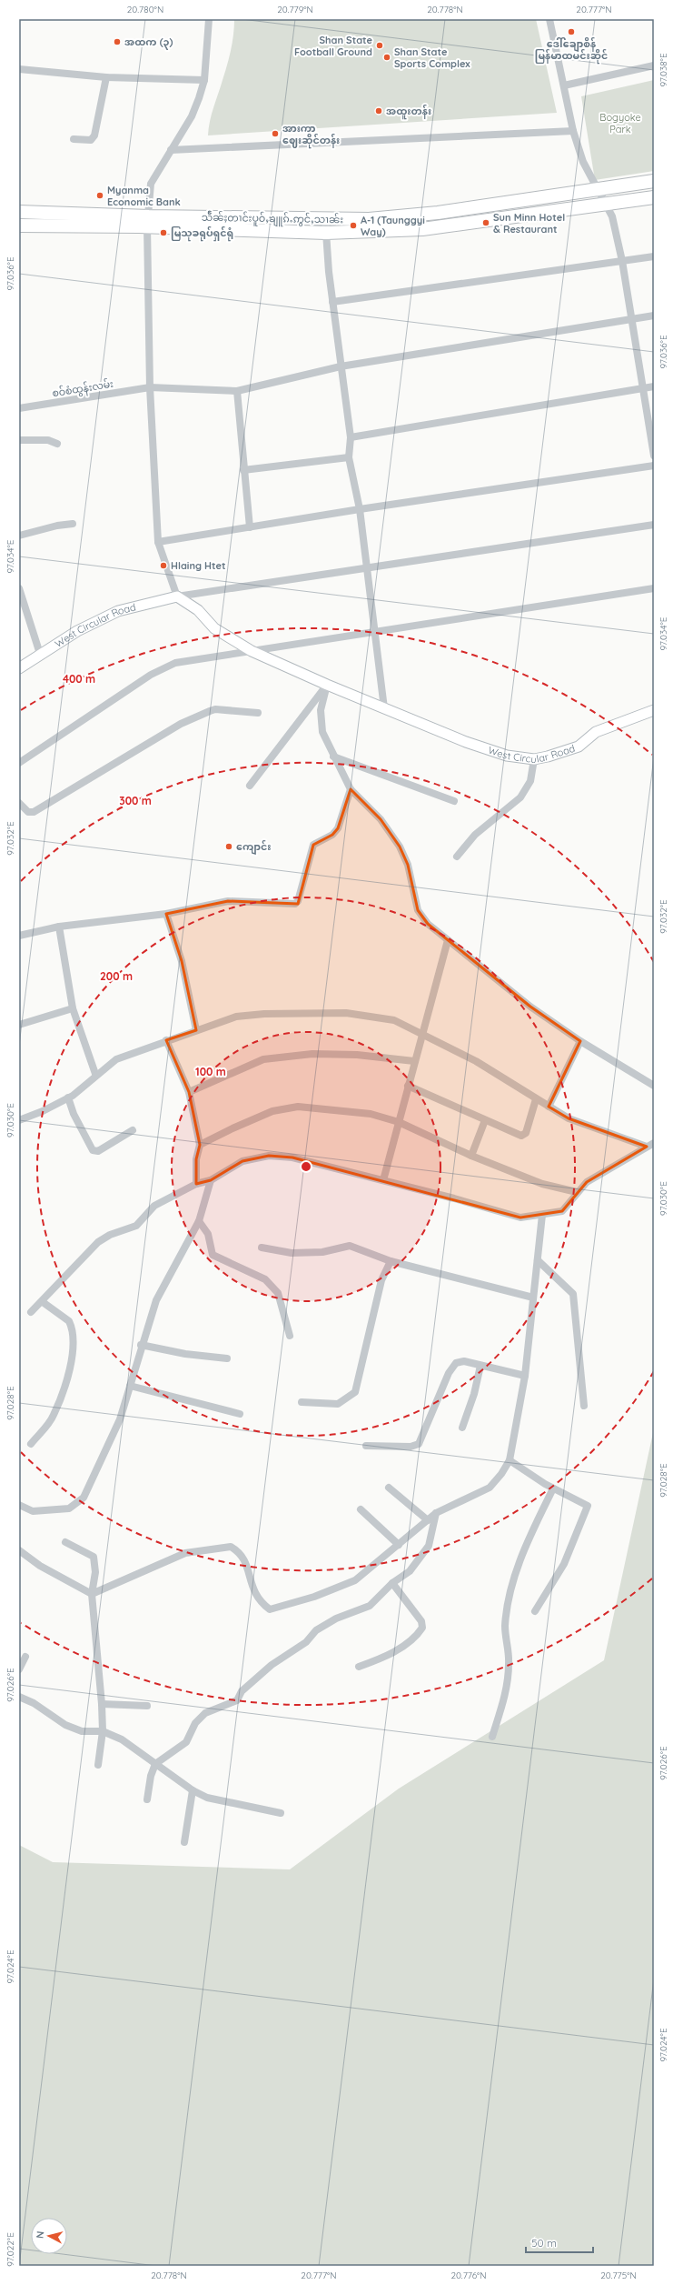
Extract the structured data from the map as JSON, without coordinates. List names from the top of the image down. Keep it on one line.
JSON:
{"streets":{"highway":["သဵႅၼ်ႈတၢင်းပူဝ်ႇၶျူၵ်ႉဢွင်ႇသၢၼ်း"],"street":["စဝ်စံထွန်းလမ်း","West Circular Road"]},"parks":["Bogyoke Park"],"places":["ဒေါ်ချောစိန် မြန်မာထမင်းဆိုင်","အထက (၃)","Shan State Football Ground","Shan State Sports Complex","အထူးတန်း","အားကာ ဈေးဆိုင်တန်း","Myanma Economic Bank","Sun Minn Hotel & Restaurant","A-1 (Taunggyi Way)","မြသုခရုပ်ရှင်ရုံ","Hlaing Htet","ကျောင်း"],"scale_bar":"50 m","north":"left","coordinates":["20.780°N","20.779°N","20.778°N","20.777°N","97.038°E","97.036°E","97.034°E","97.032°E","97.030°E","97.028°E","97.026°E","97.024°E","97.022°E","20.776°N","20.775°N"],"rings":["400 m","300 m","200 m","100 m"]}
